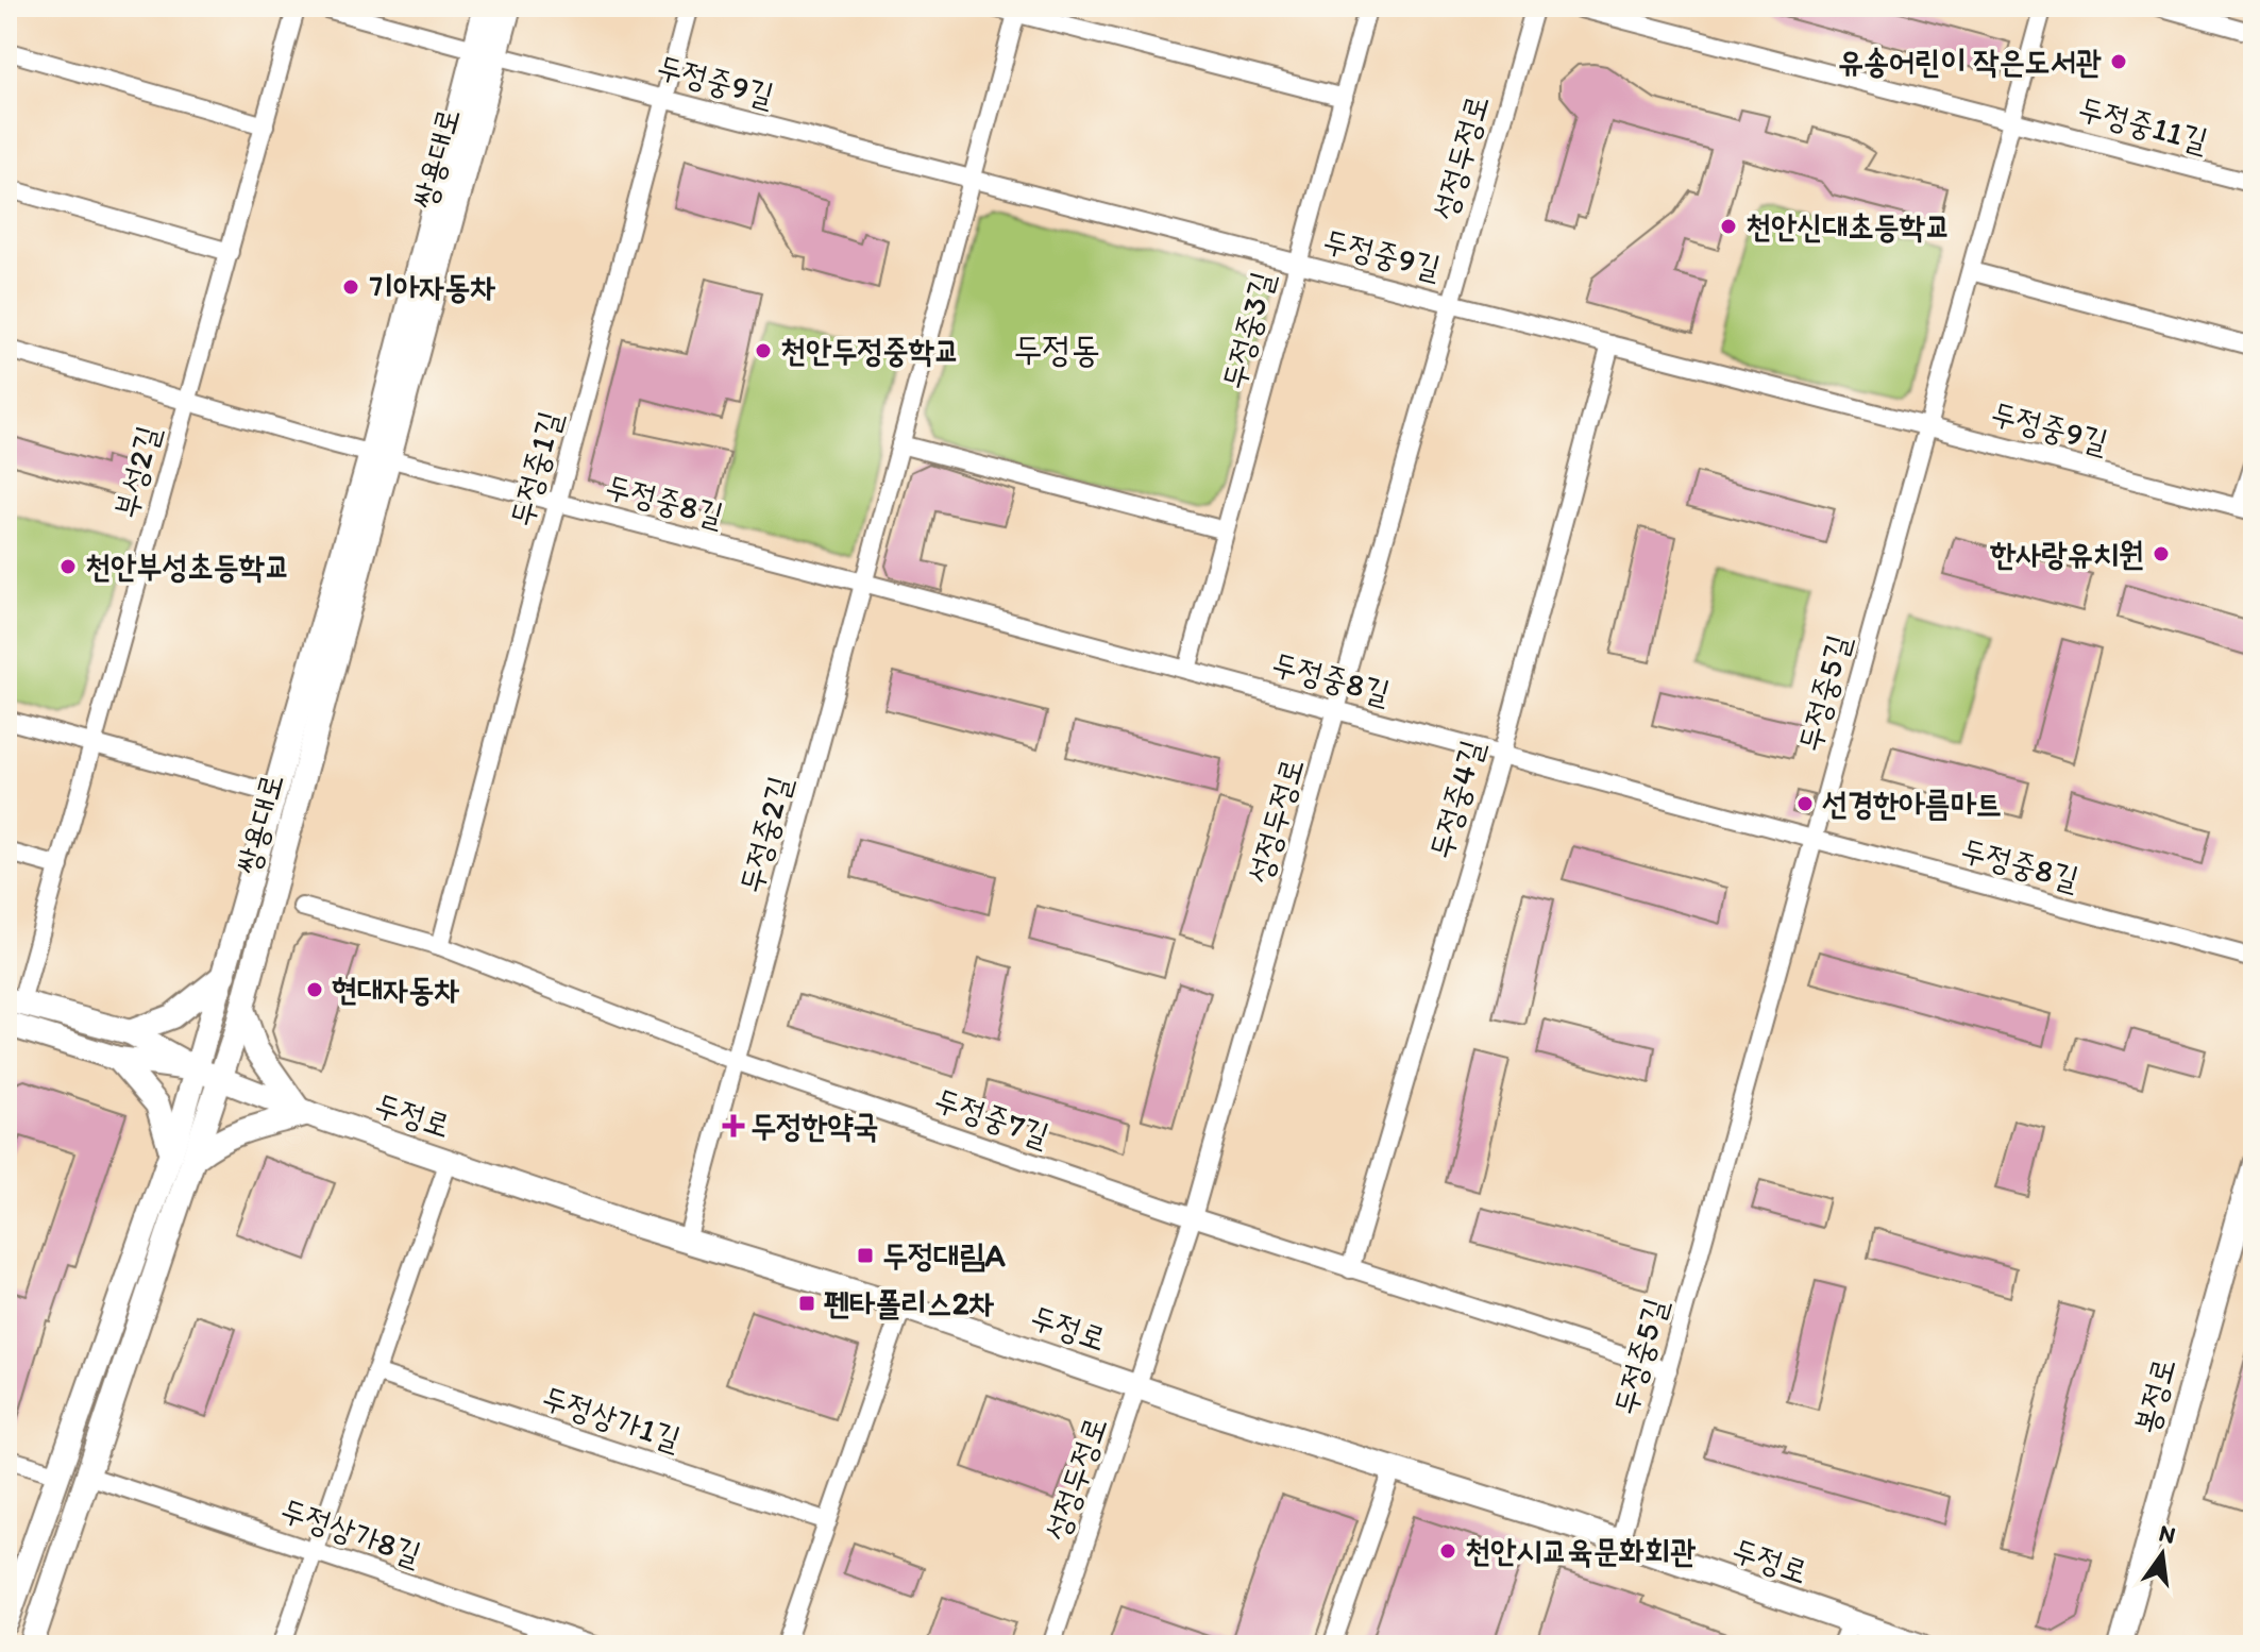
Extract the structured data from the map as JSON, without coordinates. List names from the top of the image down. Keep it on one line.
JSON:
{"streets":{"street":["두정중9길","두정중11길","성정두정로","쌍용대로","두정중3길","두정중1길","부성2길","두정중8길","두정중5길","두정중4길","두정중2길","두정로","두정중7길","봉정로","두정상가1길","두정상가8길"]},"crossings":[["두정중9길","성정두정로"],["두정중9길","쌍용대로"],["두정중9길","두정중3길"],["두정중9길","두정중1길"],["두정중9길","두정중5길"],["두정중9길","두정중4길"],["두정중9길","두정중2길"],["두정중11길","두정중5길"],["성정두정로","두정중8길"],["성정두정로","두정로"],["성정두정로","두정중7길"],["쌍용대로","두정중8길"],["쌍용대로","두정로"],["쌍용대로","두정상가8길"],["두정중3길","두정중8길"],["두정중1길","두정중8길"],["두정중1길","두정중7길"],["부성2길","두정중8길"],["부성2길","두정로"],["두정중8길","두정중5길"],["두정중8길","두정중4길"],["두정중8길","두정중2길"],["두정중5길","두정로"],["두정중5길","두정중7길"],["두정중4길","두정중7길"],["두정중2길","두정로"],["두정중2길","두정중7길"]],"districts":["두정동"],"places":{"other":["유송어린이 작은도서관","천안신대초등학교","기아자동차","천안두정중학교","한사랑유치원","천안부성초등학교","선경한아름마트","현대자동차","천안시교육문화회관"],"health":["두정한약국"],"transit":["두정대림A","펜타폴리스2차"]},"north":"top"}
